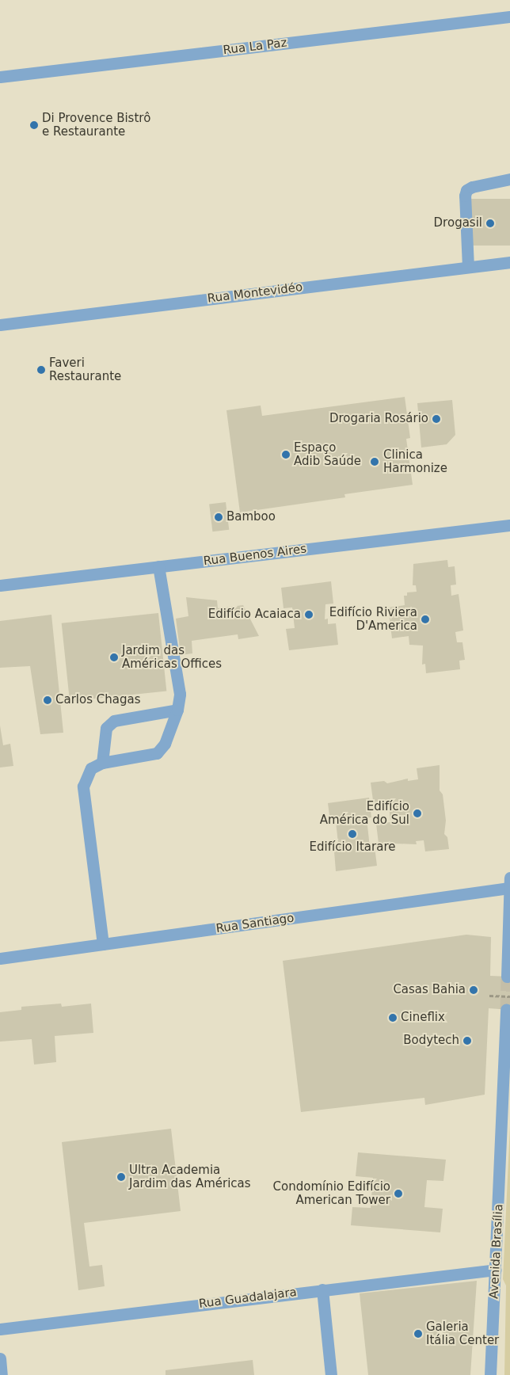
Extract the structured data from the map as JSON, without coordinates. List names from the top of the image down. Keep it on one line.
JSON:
{"streets":{"street":["Rua La Paz","Rua Montevidéo","Rua Buenos Aires","Rua Santiago","Avenida Brasília","Rua Guadalajara"]},"crossings":[["Avenida Brasília","Rua Guadalajara"]],"places":["Di Provence Bistrô e Restaurante","Drogasil","Faveri Restaurante","Drogaria Rosário","Espaço Adib Saúde","Clinica Harmonize","Bamboo","Edifício Acaiaca","Edifício Riviera D'America","Jardim das Américas Offices","Carlos Chagas","Edifício América do Sul","Edifício Itarare","Casas Bahia","Cineflix","Bodytech","Ultra Academia Jardim das Américas","Condomínio Edifício American Tower","Galeria Itália Center"]}
